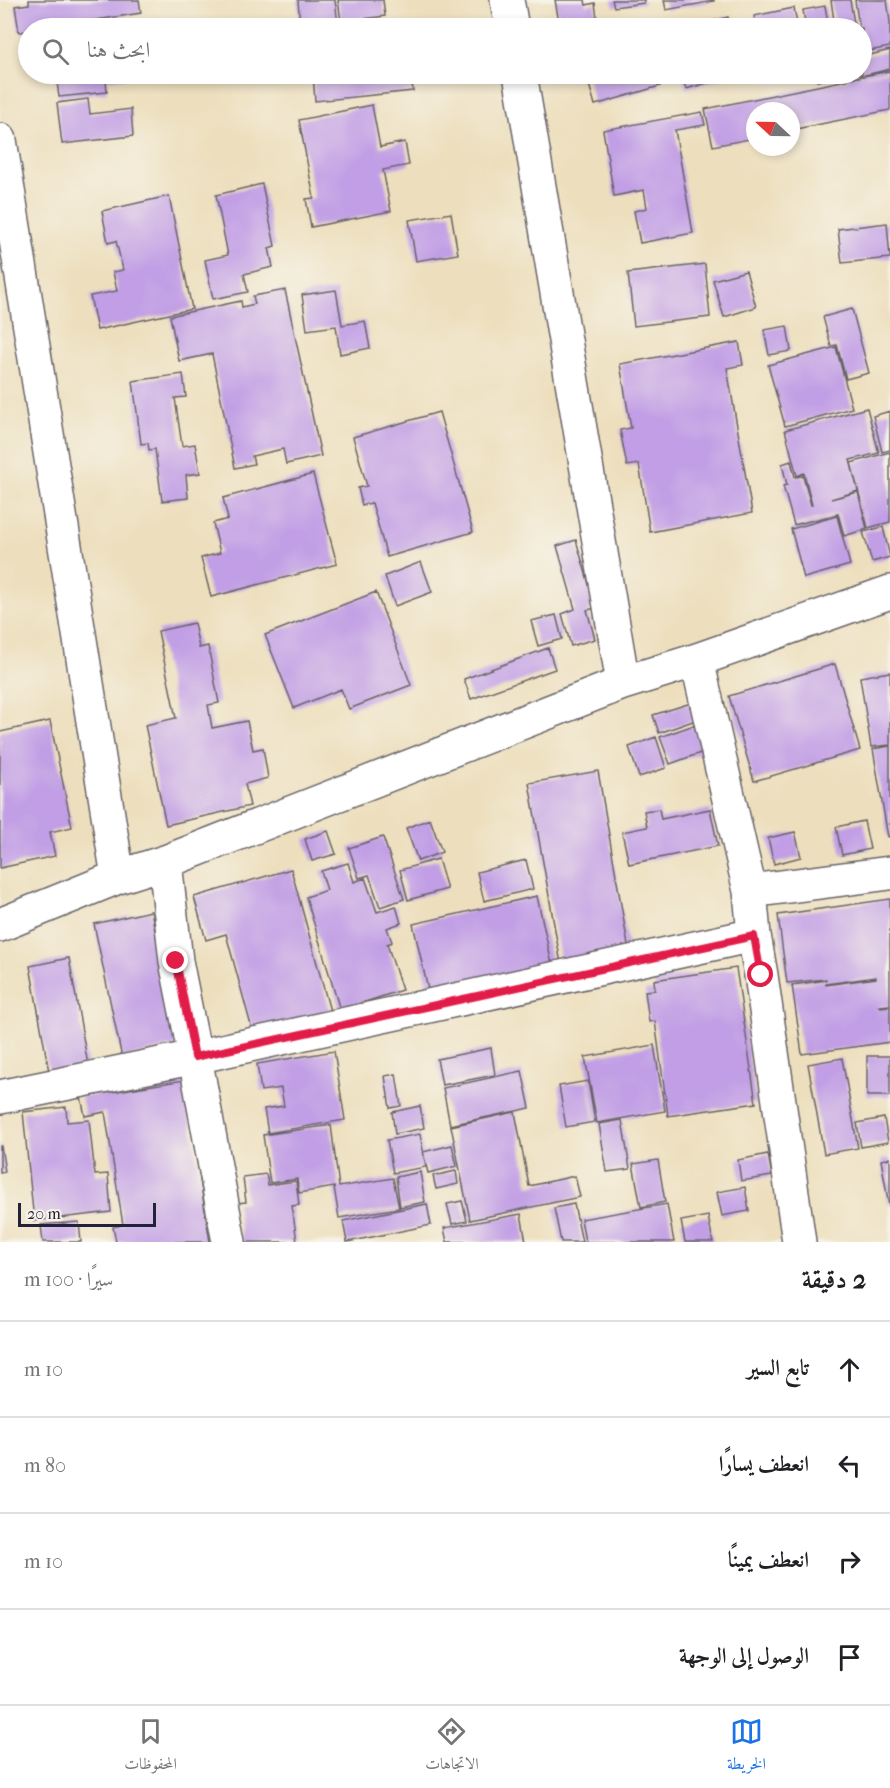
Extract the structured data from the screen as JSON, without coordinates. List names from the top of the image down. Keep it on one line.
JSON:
{"scale_bar":"20 m","north":"left","page":{"search":"ابحث هنا","scale":"20 m","heading":["2 دقيقة","سيرًا · 100 m"],"list":[["تابع السير","10 m"],["انعطف يسارًا","80 m"],["انعطف يمينًا","10 m"],"الوصول إلى الوجهة"],"nav":["الخريطة","الاتجاهات","المحفوظات"]}}
